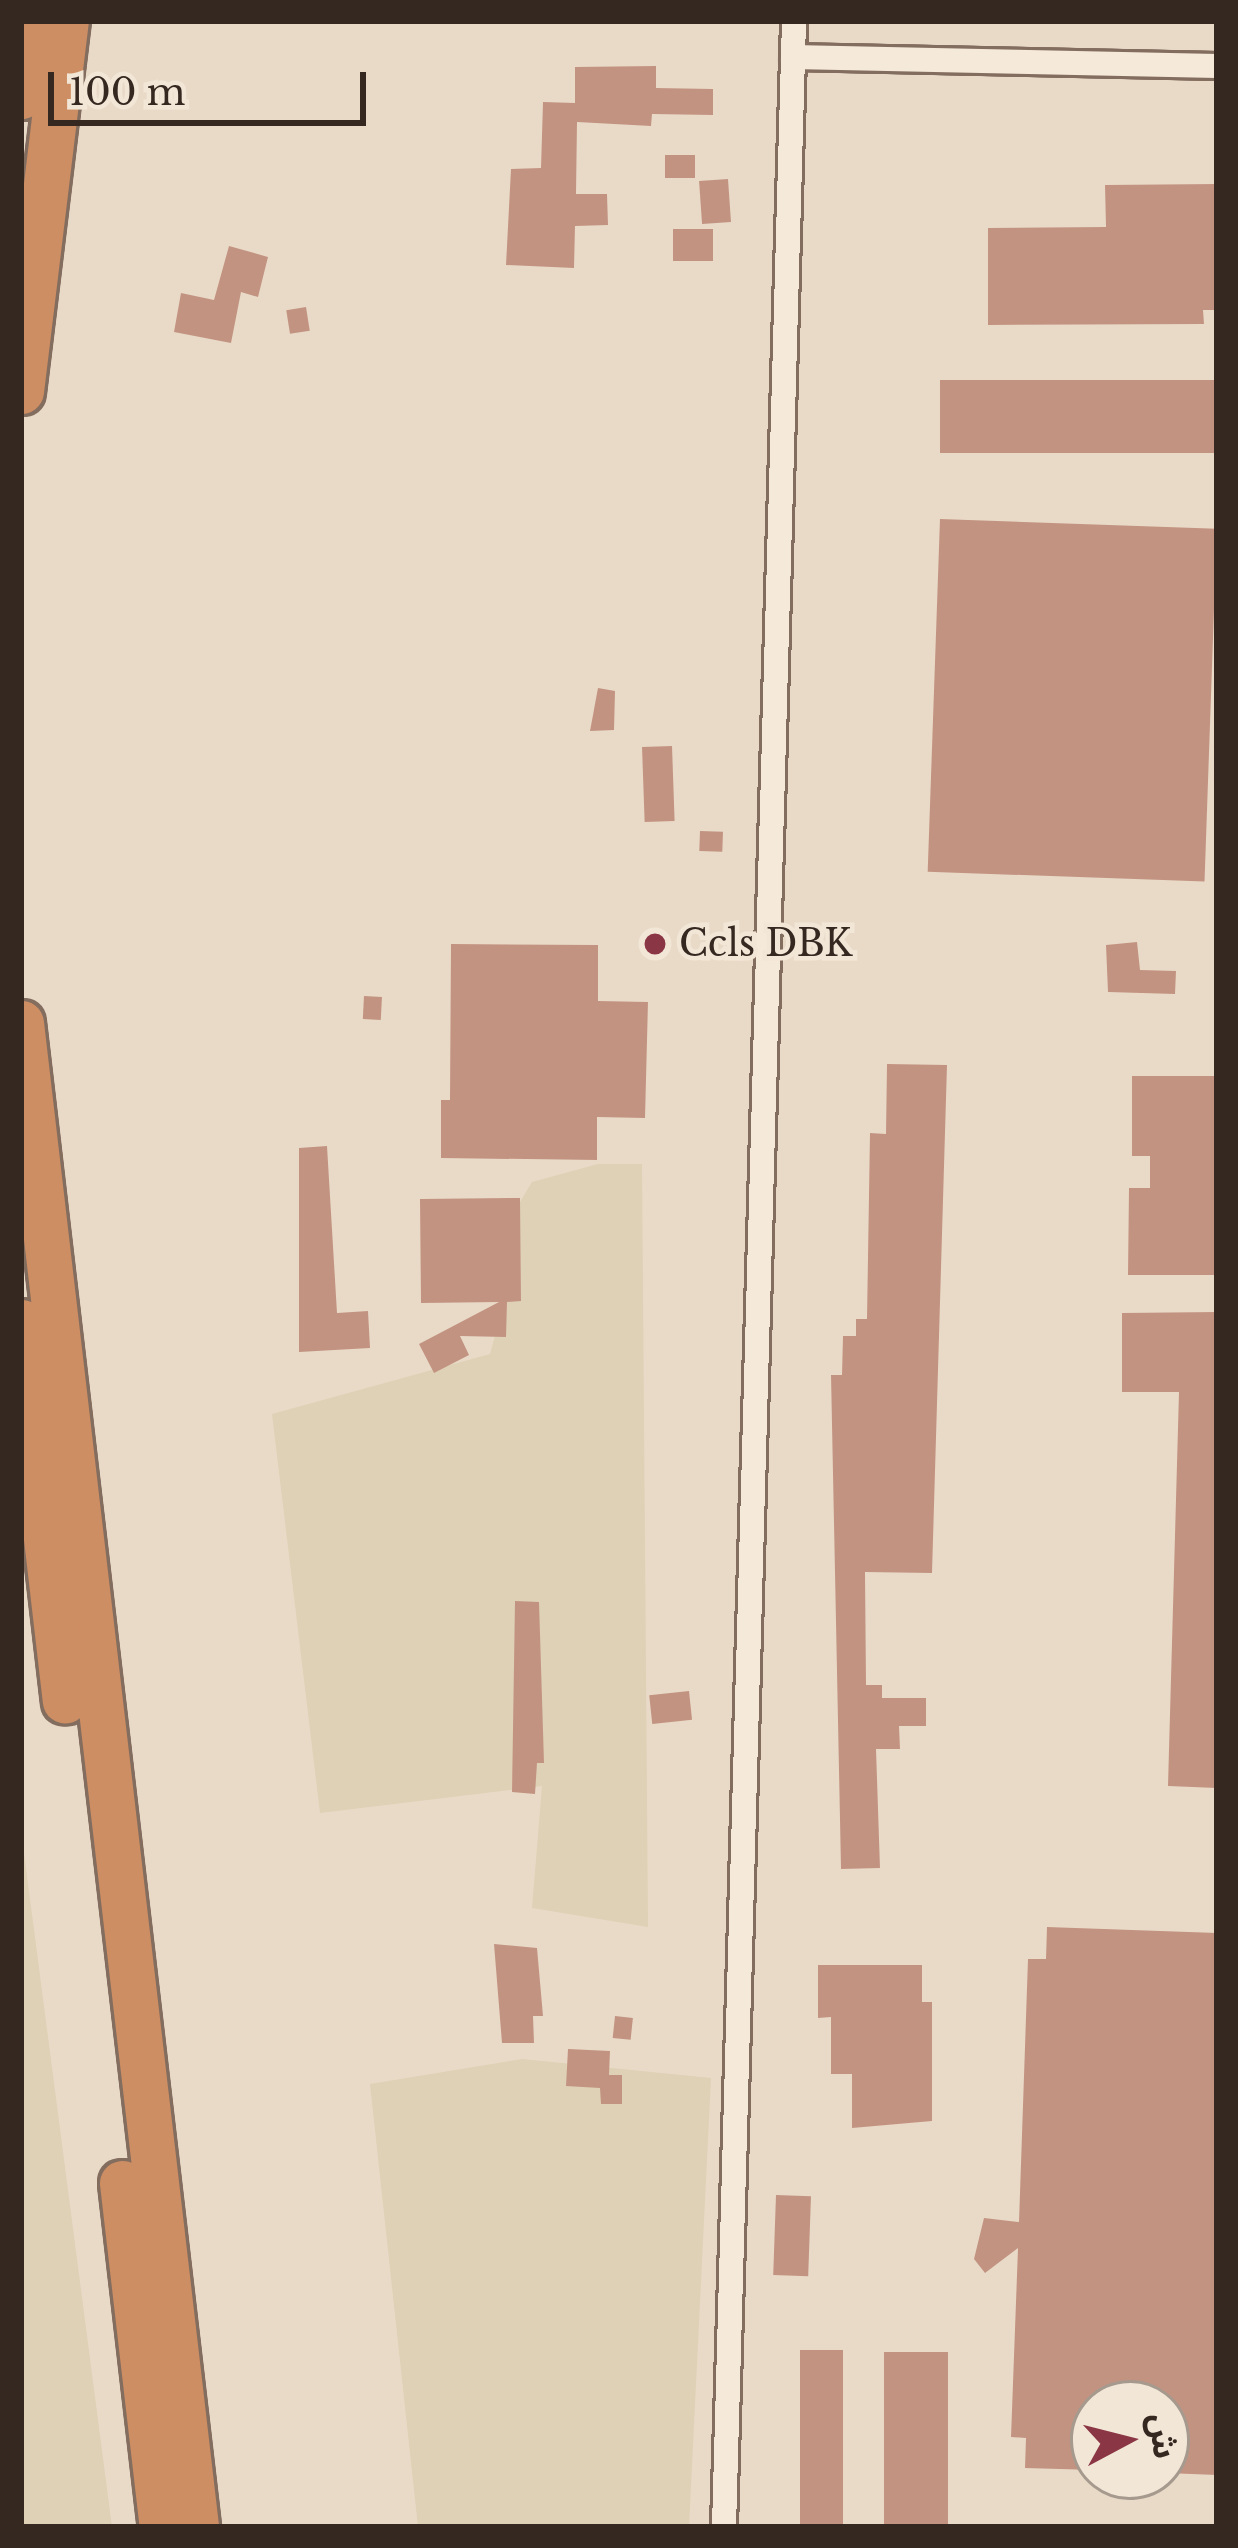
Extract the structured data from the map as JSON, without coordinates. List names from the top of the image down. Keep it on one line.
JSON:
{"places":["Ccls DBK"],"scale_bar":"100 m","north":"right"}
